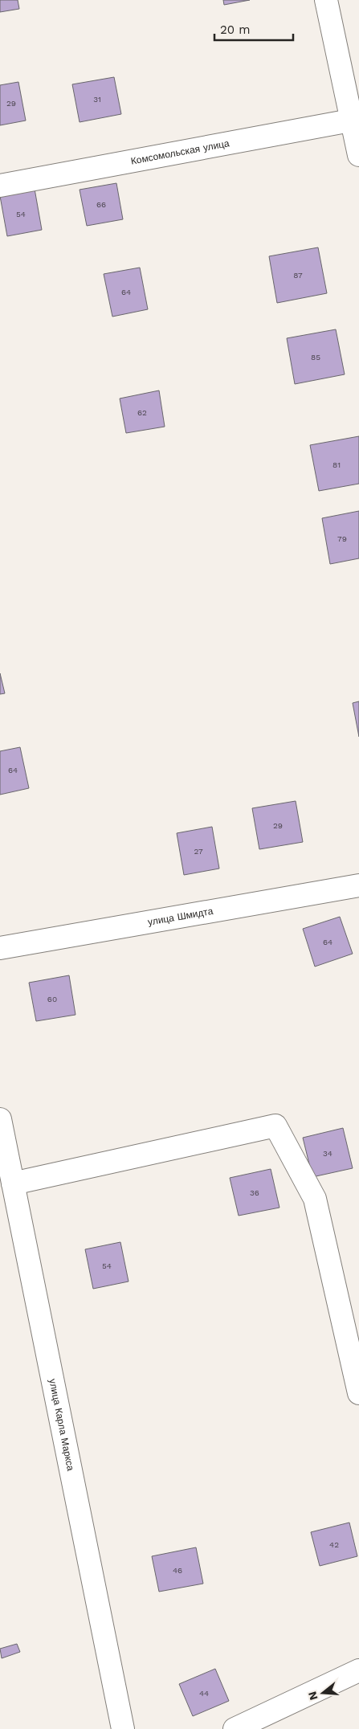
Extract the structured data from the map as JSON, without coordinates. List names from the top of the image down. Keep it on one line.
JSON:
{"streets":{"street":["Комсомольская улица","улица Шмидта","улица Карла Маркса"]},"house_numbers":["31","29","66","54","87","64","85","62","81","79","64","29","27","64","60","34","36","54","42","46","44"],"scale_bar":"20 m","north":"left"}
